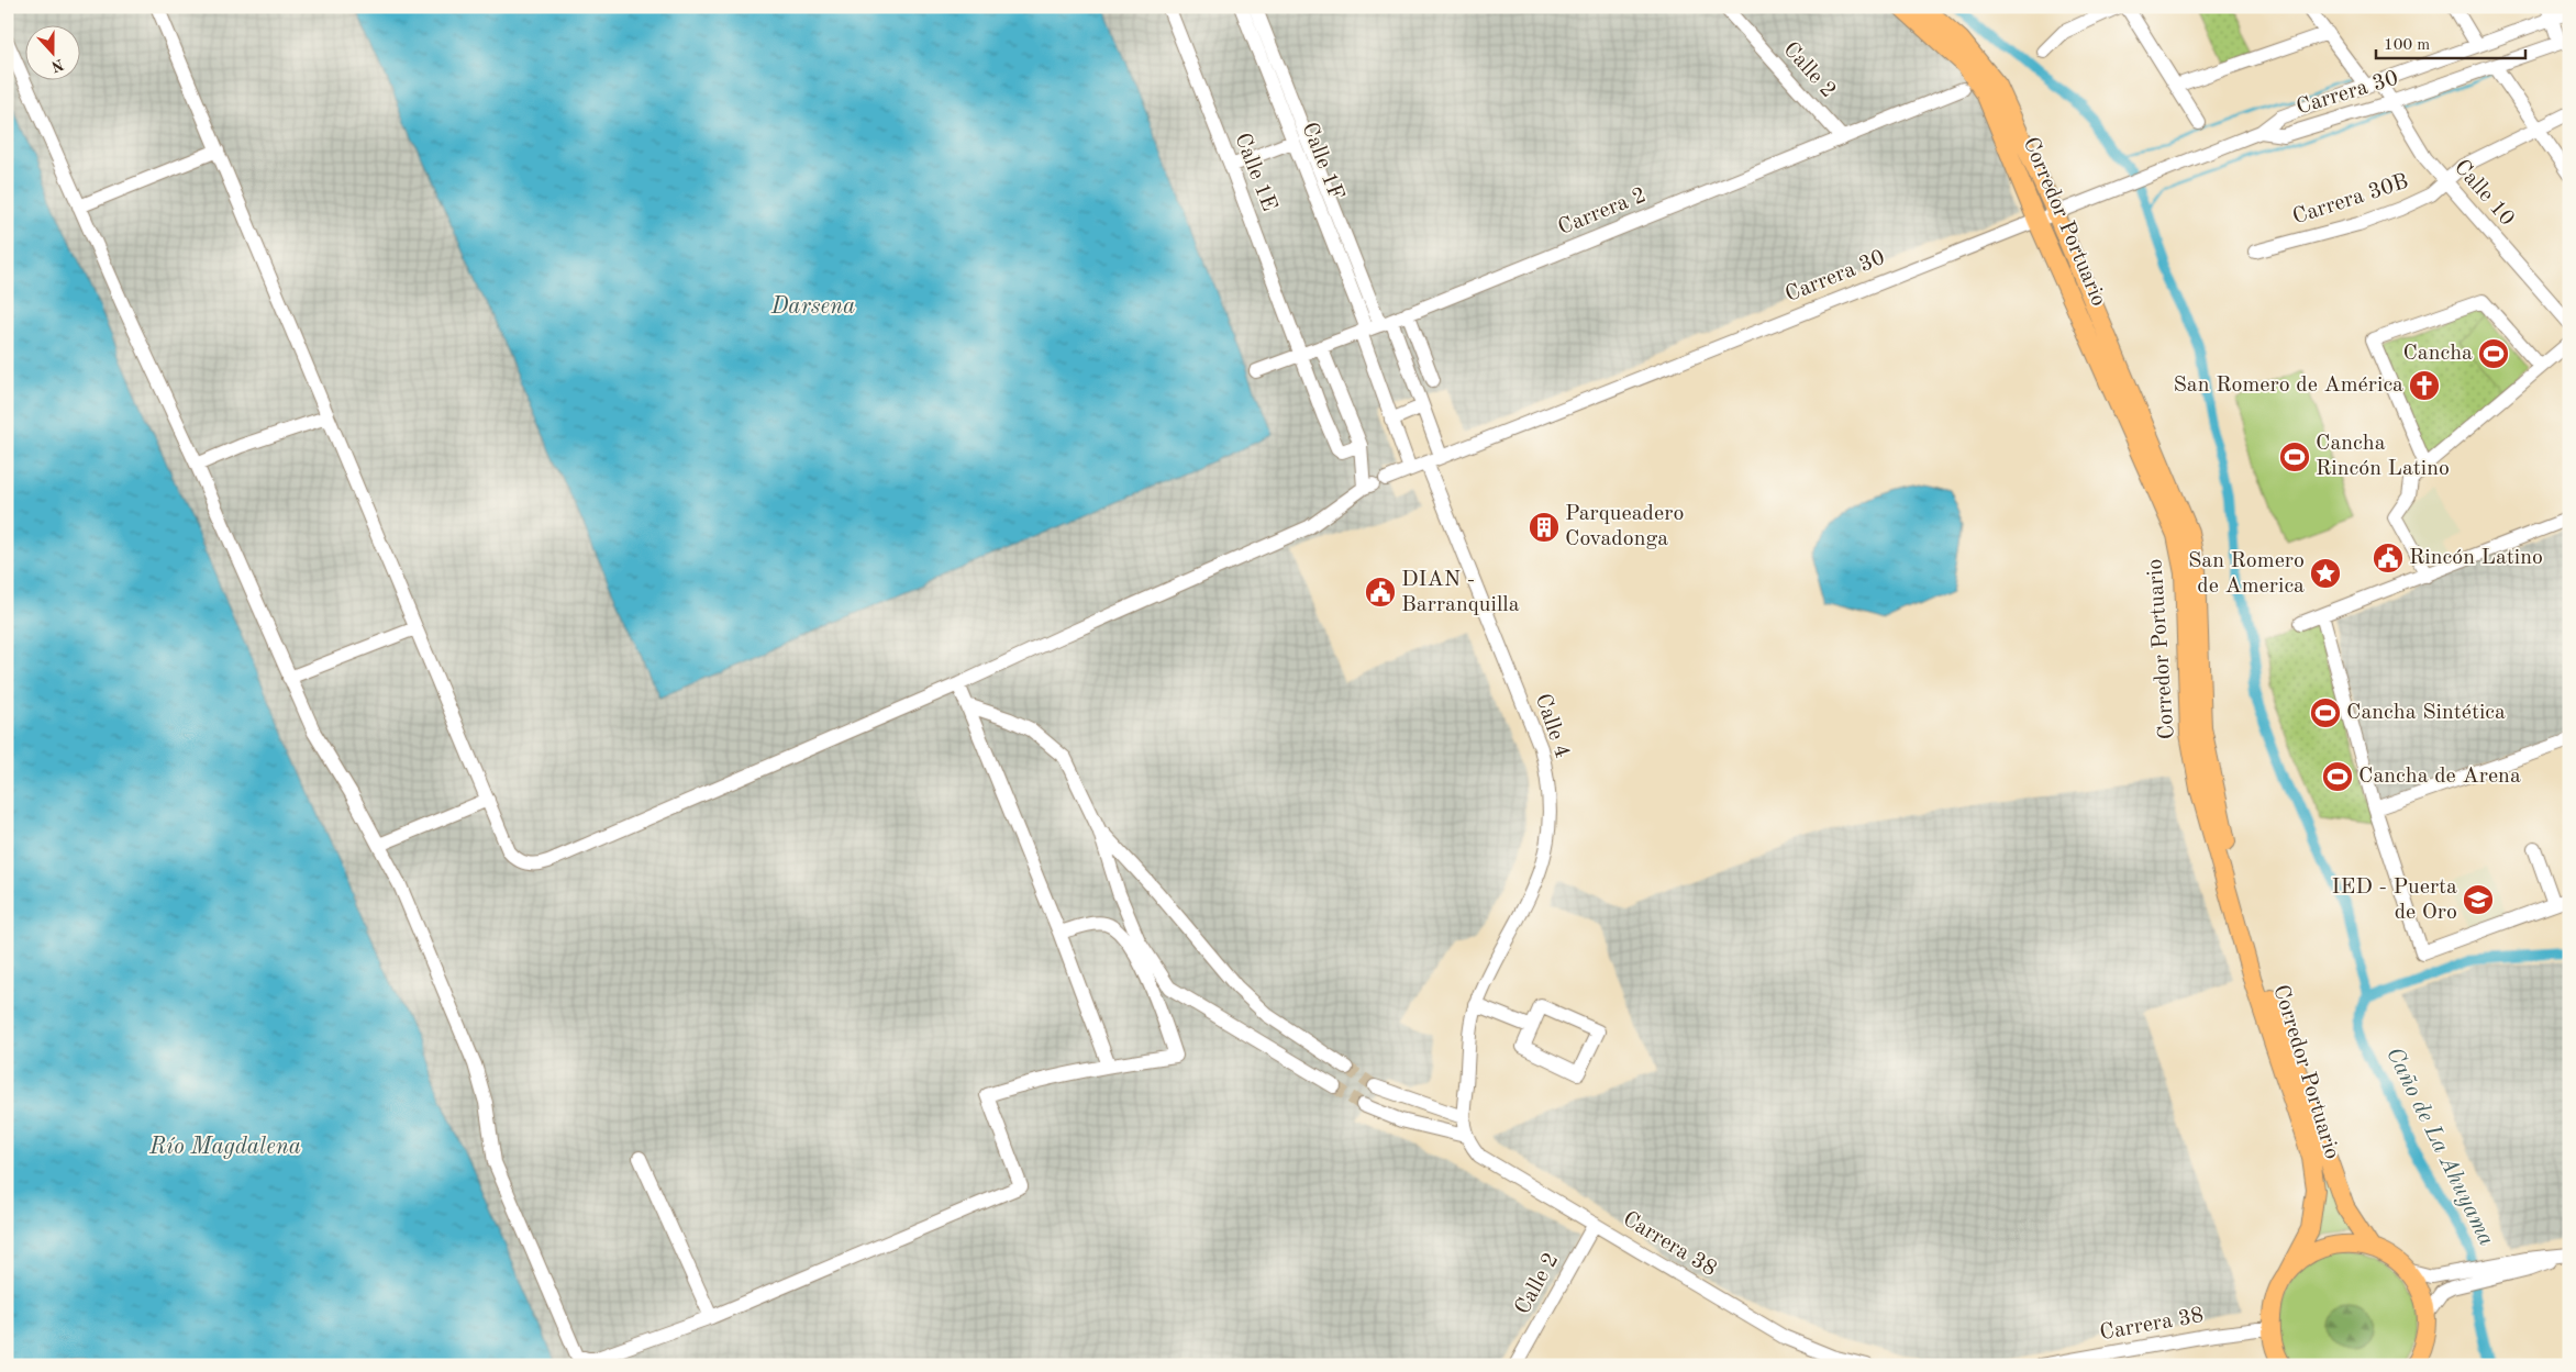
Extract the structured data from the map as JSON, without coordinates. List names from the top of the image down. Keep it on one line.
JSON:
{"streets":{"main road":["Corredor Portuario"],"street":["Calle 2","Carrera 30","Calle 1F","Calle 1E","Calle 10","Carrera 30B","Carrera 2","Calle 4","Carrera 38"]},"crossings":[["Calle 2","Carrera 2"],["Calle 2","Carrera 38"],["Carrera 30","Calle 1F"],["Carrera 30","Calle 10"],["Carrera 30","Corredor Portuario"],["Carrera 30","Calle 4"],["Calle 1F","Carrera 2"],["Calle 1E","Carrera 2"],["Calle 10","Carrera 30B"],["Corredor Portuario","Carrera 38"],["Calle 4","Carrera 38"]],"water":["Darsena","Río Magdalena","Caño de La Ahuyama"],"places":{"sports":["Cancha","Cancha Rincón Latino","Cancha Sintética","Cancha de Arena"],"church":["San Romero de América"],"building":["Parqueadero Covadonga"],"public building":["Rincón Latino","DIAN - Barranquilla"],"place":["San Romero de America"],"school or university":["IED - Puerta de Oro"]},"scale_bar":"100 m","north":"bottom"}
